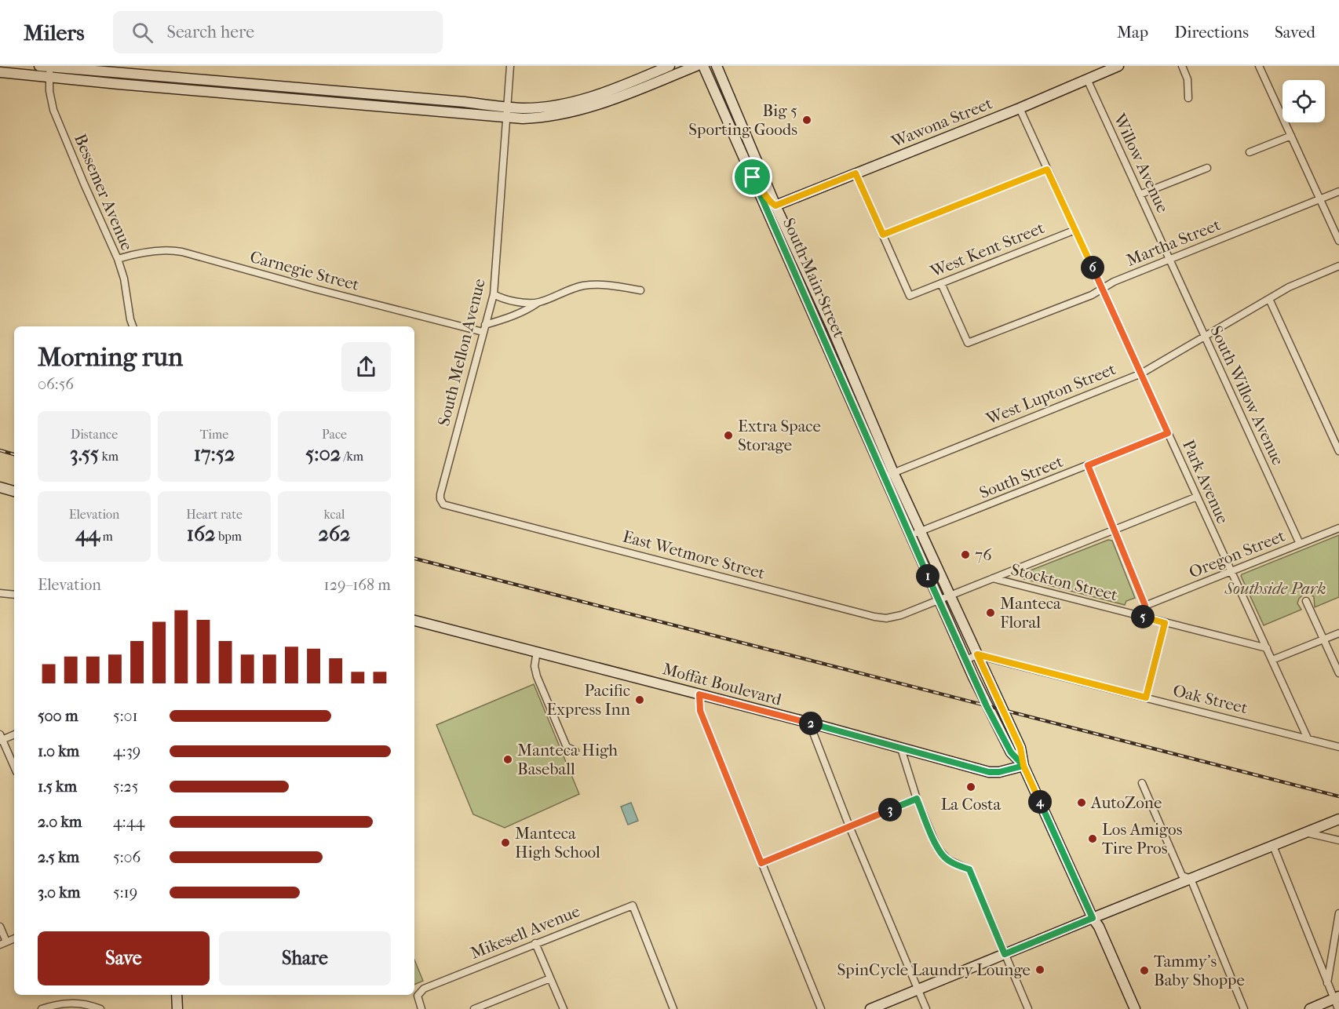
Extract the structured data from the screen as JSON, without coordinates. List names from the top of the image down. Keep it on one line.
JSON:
{"streets":{"main road":["Wawona Street","South Main Street","Moffat Boulevard"],"street":["Willow Avenue","Bessemer Avenue","Martha Street","West Kent Street","Carnegie Street","South Mellon Avenue","West Lupton Street","South Willow Avenue","South Street","Park Avenue","Oregon Street","East Wetmore Street","Stockton Street","Oak Street","Mikesell Avenue"]},"crossings":[["Wawona Street","Willow Avenue"],["Wawona Street","South Main Street"],["Wawona Street","Park Avenue"],["Willow Avenue","Martha Street"],["Willow Avenue","South Willow Avenue"],["Bessemer Avenue","Carnegie Street"],["Martha Street","West Kent Street"],["Martha Street","South Willow Avenue"],["Martha Street","Park Avenue"],["West Kent Street","Park Avenue"],["Carnegie Street","South Mellon Avenue"],["South Main Street","West Lupton Street"],["South Main Street","South Street"],["South Main Street","East Wetmore Street"],["South Main Street","Moffat Boulevard"],["South Main Street","Oak Street"],["South Mellon Avenue","East Wetmore Street"],["West Lupton Street","South Willow Avenue"],["West Lupton Street","Park Avenue"],["South Willow Avenue","Oregon Street"],["South Street","Park Avenue"],["Park Avenue","Oregon Street"],["Park Avenue","East Wetmore Street"],["Park Avenue","Stockton Street"],["Park Avenue","Oak Street"],["East Wetmore Street","Stockton Street"]],"parks":["Southside Park"],"places":["Big 5 Sporting Goods","Extra Space Storage","76","Manteca Floral","Pacific Express Inn","Manteca High Baseball","La Costa","AutoZone","Los Amigos Tire Pros","Manteca High School","SpinCycle Laundry Lounge","Tammy's Baby Shoppe"],"page":{"header":"Milers","search":"Search here","nav":["Map","Directions","Saved"],"pins":["6","1","5","2","4","3"],"heading":["Morning run","06:56"],"stats":[["Distance","3.55 km"],["Time","17:52"],["Pace","5:02 /km"],["Elevation","44 m"],["Heart rate","162 bpm"],["kcal","262"]],"chart":["Elevation","129–168 m"],"list":[{"name":"500 m","note":"5:01"},{"name":"1.0 km","note":"4:39"},{"name":"1.5 km","note":"5:25"},{"name":"2.0 km","note":"4:44"},{"name":"2.5 km","note":"5:06"},{"name":"3.0 km","note":"5:19"}],"buttons":["Save","Share"]}}
